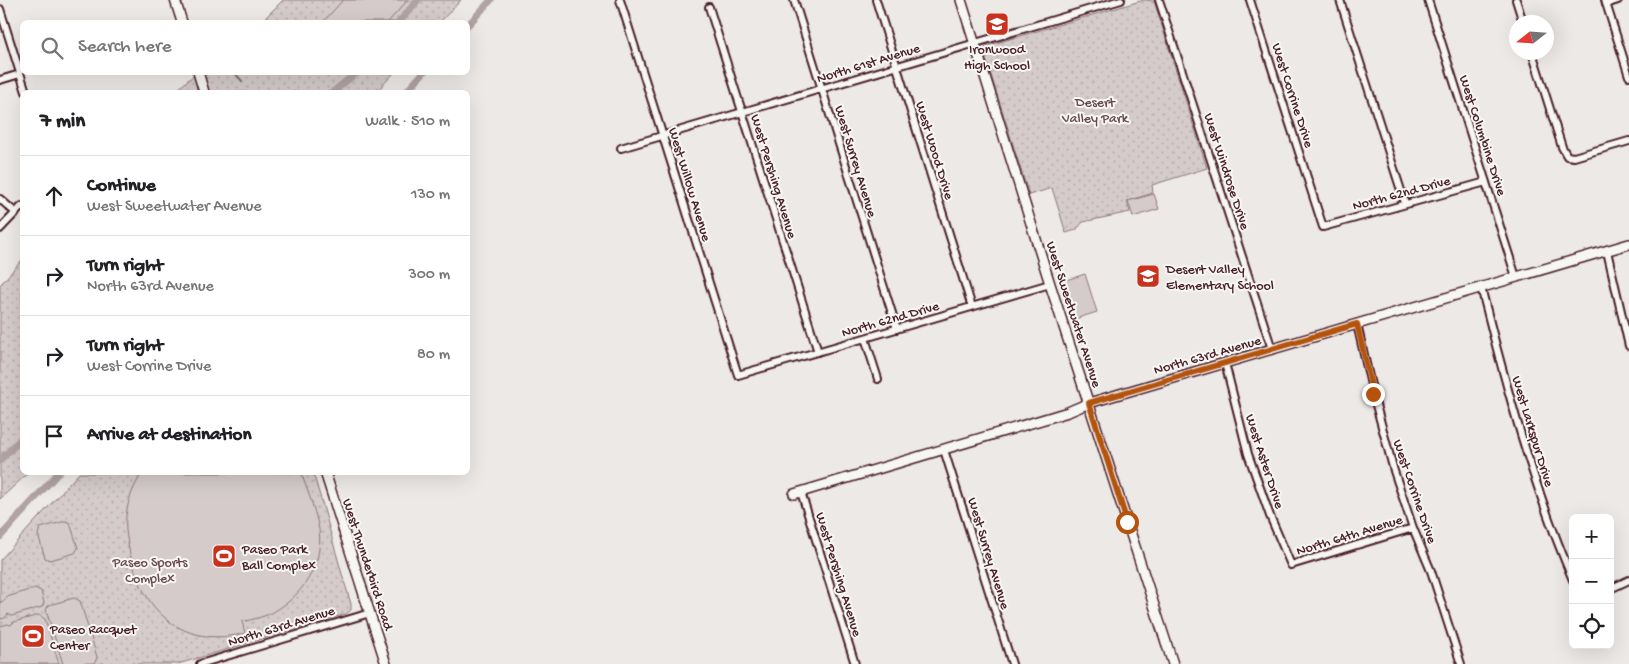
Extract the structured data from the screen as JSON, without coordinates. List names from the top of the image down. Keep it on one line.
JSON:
{"streets":{"street":["North 61st Avenue","West Corrine Drive","West Columbine Drive","West Wood Drive","West Surrey Avenue","West Windrose Drive","West Pershing Avenue","West Willow Avenue","North 62nd Drive","West Sweetwater Avenue","North 63rd Avenue","West Larkspur Drive","West Aster Drive","North 64th Avenue","West Thunderbird Road"]},"crossings":[["North 61st Avenue","West Wood Drive"],["North 61st Avenue","West Surrey Avenue"],["North 61st Avenue","West Pershing Avenue"],["North 61st Avenue","West Willow Avenue"],["North 61st Avenue","West Sweetwater Avenue"],["West Corrine Drive","North 62nd Drive"],["West Corrine Drive","North 63rd Avenue"],["West Corrine Drive","North 64th Avenue"],["West Columbine Drive","North 62nd Drive"],["West Columbine Drive","North 63rd Avenue"],["West Wood Drive","North 62nd Drive"],["West Surrey Avenue","North 62nd Drive"],["West Surrey Avenue","North 63rd Avenue"],["West Windrose Drive","North 63rd Avenue"],["West Pershing Avenue","North 62nd Drive"],["West Pershing Avenue","North 63rd Avenue"],["West Willow Avenue","North 62nd Drive"],["North 62nd Drive","West Sweetwater Avenue"],["West Sweetwater Avenue","North 63rd Avenue"],["North 63rd Avenue","West Larkspur Drive"],["North 63rd Avenue","West Aster Drive"],["North 63rd Avenue","West Thunderbird Road"],["West Aster Drive","North 64th Avenue"]],"parks":["Desert Valley Park","Paseo Sports Complex"],"places":{"school or university":["Ironwood High School","Desert Valley Elementary School"],"sports":["Paseo Park Ball Complex","Paseo Racquet Center"]},"north":"left","page":{"search":"Search here","heading":["7 min","Walk · 510 m"],"list":[["Continue","West Sweetwater Avenue","130 m"],["Turn right","North 63rd Avenue","300 m"],["Turn right","West Corrine Drive","80 m"],"Arrive at destination"],"map_buttons":["+","−"]}}
